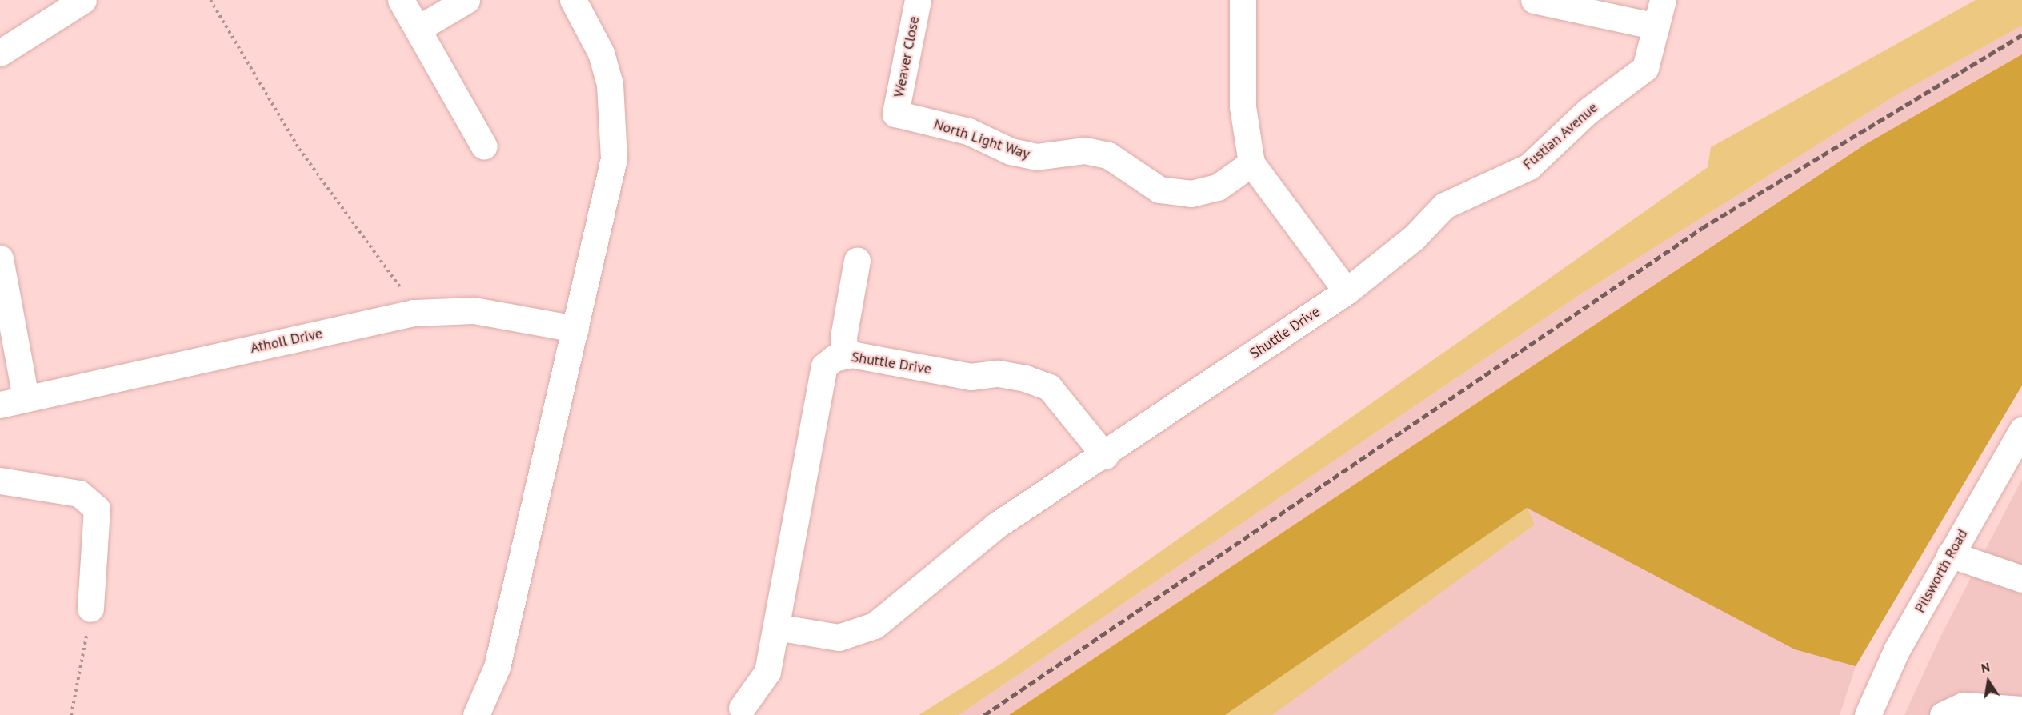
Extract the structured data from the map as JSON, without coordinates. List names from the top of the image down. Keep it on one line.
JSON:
{"streets":{"street":["Weaver Close","Fustian Avenue","North Light Way","Shuttle Drive","Atholl Drive","Pilsworth Road"]},"crossings":[["Weaver Close","North Light Way"],["Fustian Avenue","Shuttle Drive"]],"north":"top"}
